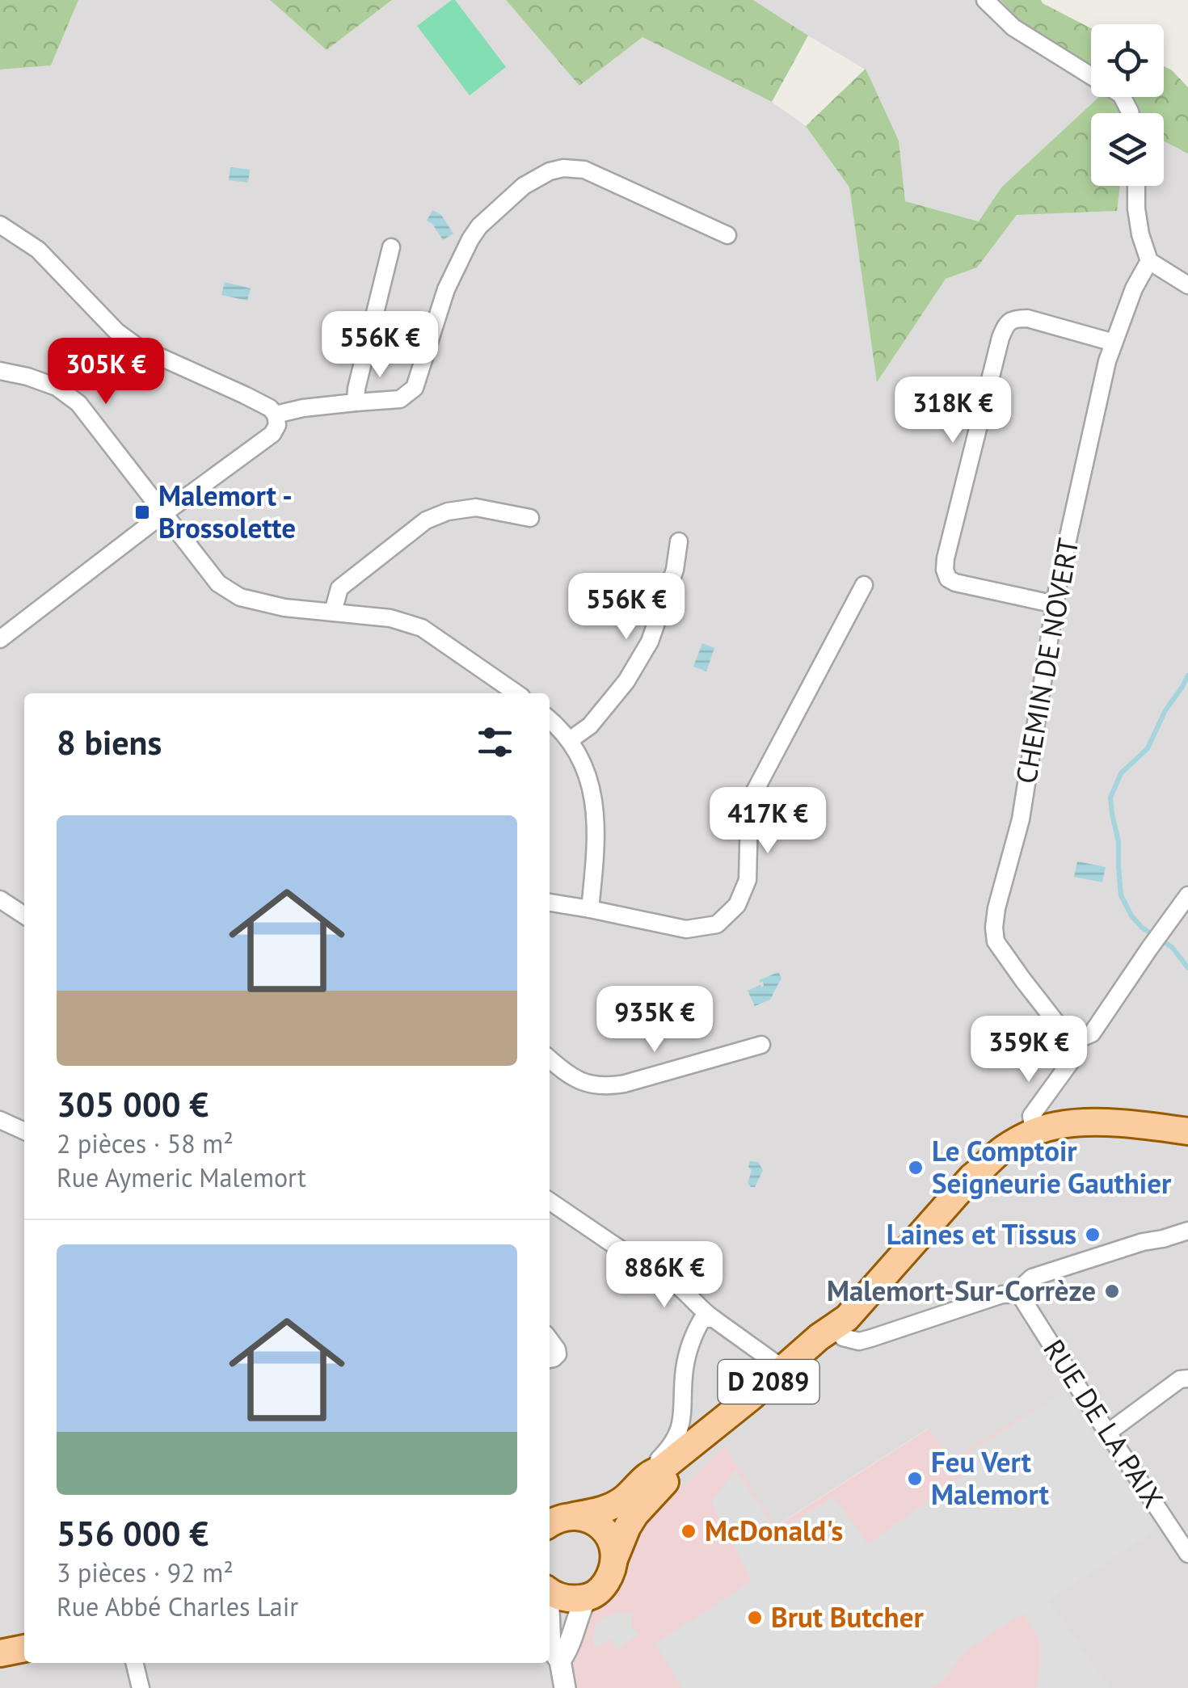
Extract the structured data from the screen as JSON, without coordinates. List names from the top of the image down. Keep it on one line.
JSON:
{"streets":{"main road":["D 2089"],"street":["CHEMIN DE NOVERT","RUE DE LA PAIX"]},"places":{"transit":["Malemort - Brossolette"],"other":["Le Comptoir Seigneurie Gauthier","Laines et Tissus","Malemort-Sur-Corrèze","Feu Vert Malemort","McDonald's","Brut Butcher"]},"page":{"price":["556K €","305K €","318K €","556K €","417K €","935K €","359K €","886K €"],"heading":"8 biens","list":[{"name":"305 000 €","note":"2 pièces · 58 m² · Rue Aymeric Malemort"},{"name":"556 000 €","note":"3 pièces · 92 m² · Rue Abbé Charles Lair"}]}}
